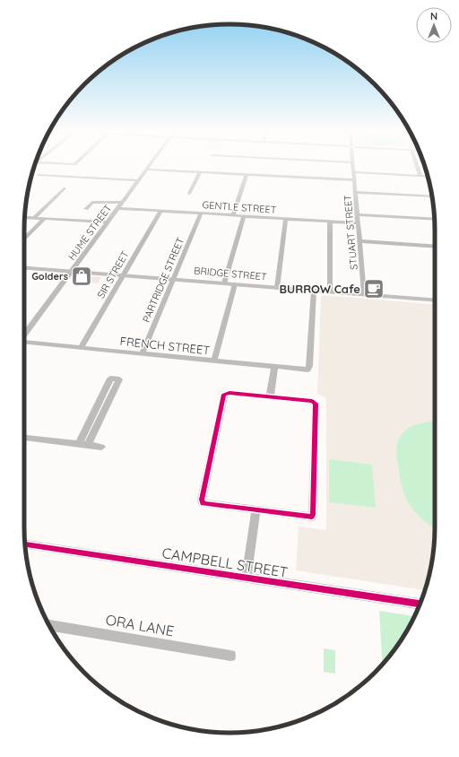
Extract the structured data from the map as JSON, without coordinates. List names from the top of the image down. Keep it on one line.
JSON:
{"streets":{"main road":["BRIDGE STREET"],"street":["GENTLE STREET","HUME STREET","STUART STREET","SIR STREET","PARTRIDGE STREET","FRENCH STREET","CAMPBELL STREET","ORA LANE"]},"crossings":[["GENTLE STREET","HUME STREET"],["GENTLE STREET","STUART STREET"],["GENTLE STREET","SIR STREET"],["GENTLE STREET","PARTRIDGE STREET"],["HUME STREET","BRIDGE STREET"],["STUART STREET","BRIDGE STREET"],["BRIDGE STREET","SIR STREET"],["BRIDGE STREET","PARTRIDGE STREET"],["BRIDGE STREET","FRENCH STREET"],["SIR STREET","FRENCH STREET"],["PARTRIDGE STREET","FRENCH STREET"]],"places":{"shop":["Golders"],"cafe":["BURROW Cafe"]},"north":"top"}
